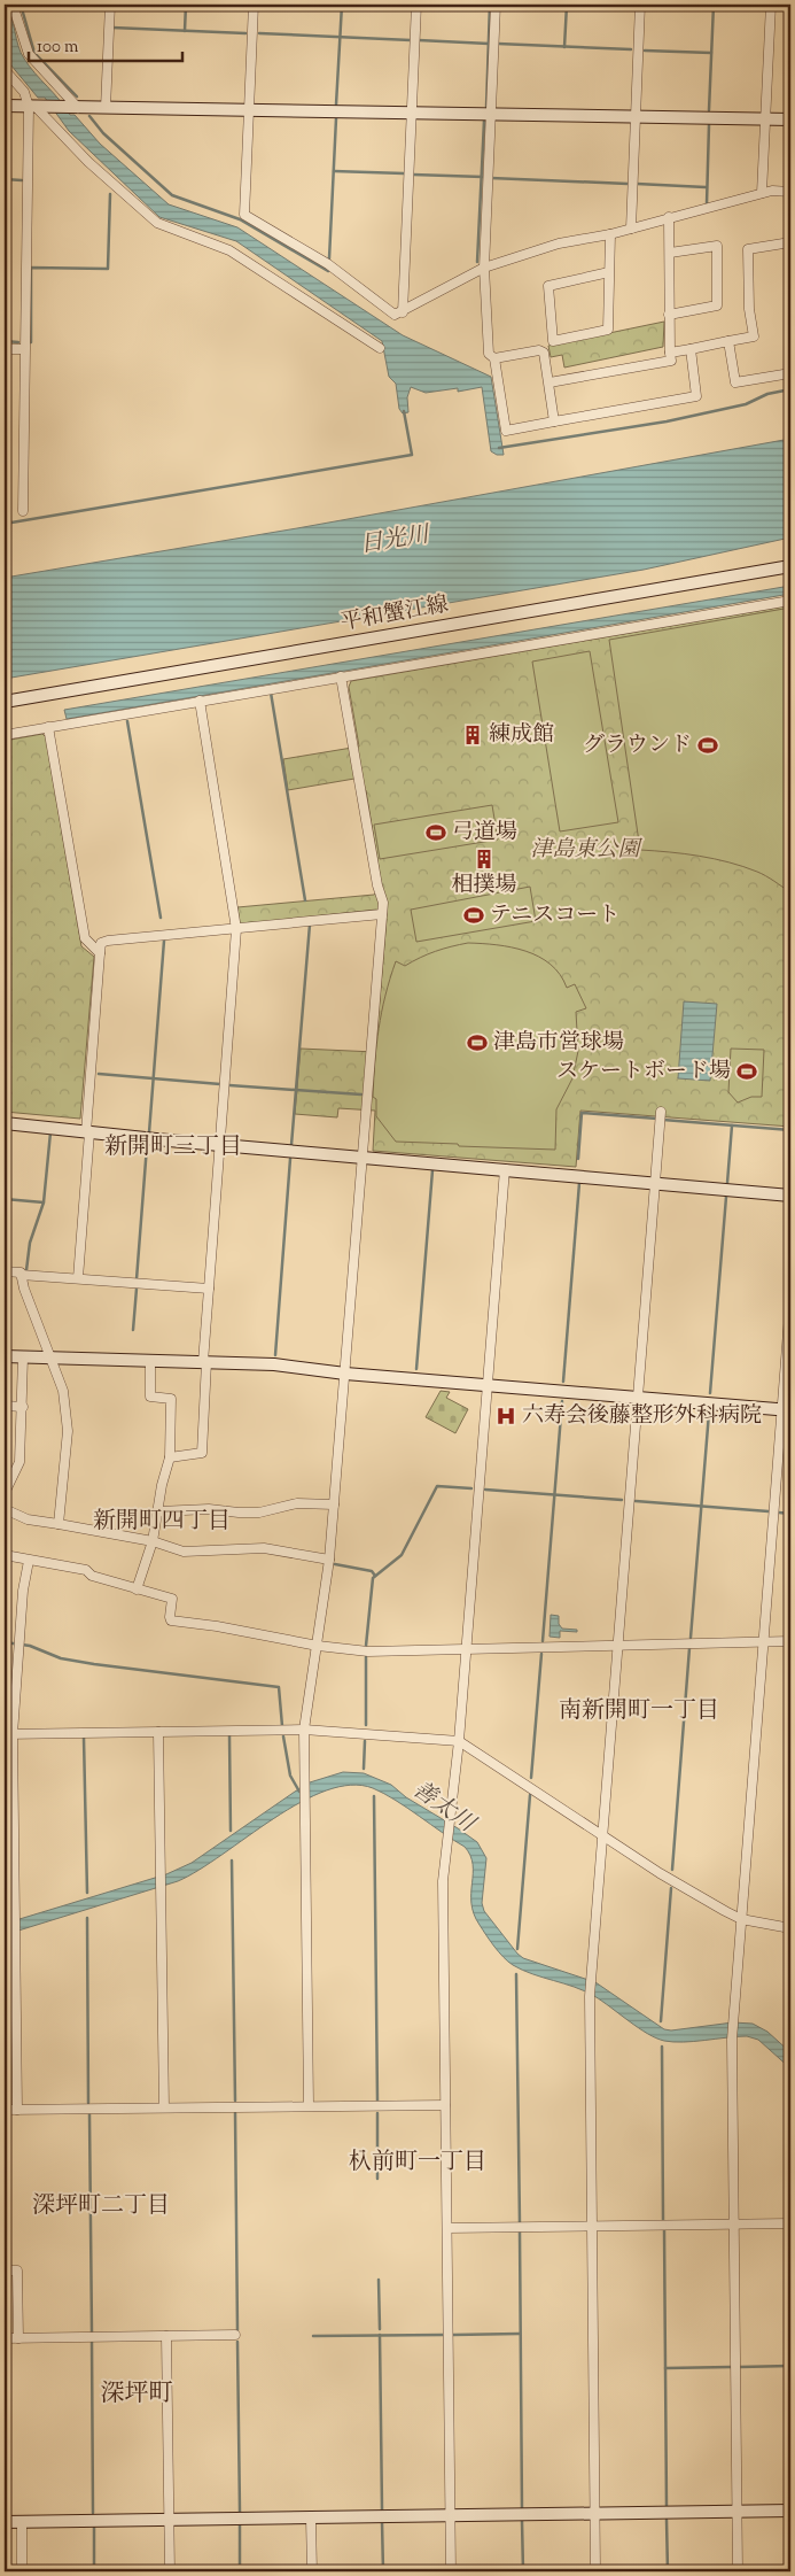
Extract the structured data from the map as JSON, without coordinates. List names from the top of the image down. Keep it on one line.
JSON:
{"streets":{"street":["平和蟹江線"]},"districts":["新開町三丁目","新開町四丁目","南新開町一丁目","杁前町一丁目","深坪町二丁目","深坪町"],"water":["日光川","善太川"],"parks":["津島東公園"],"places":{"building":["練成館","相撲場"],"sports":["グラウンド","弓道場","テニスコート","津島市営球場","スケートボード場"],"hospital":["六寿会後藤整形外科病院"]},"scale_bar":"100 m"}
